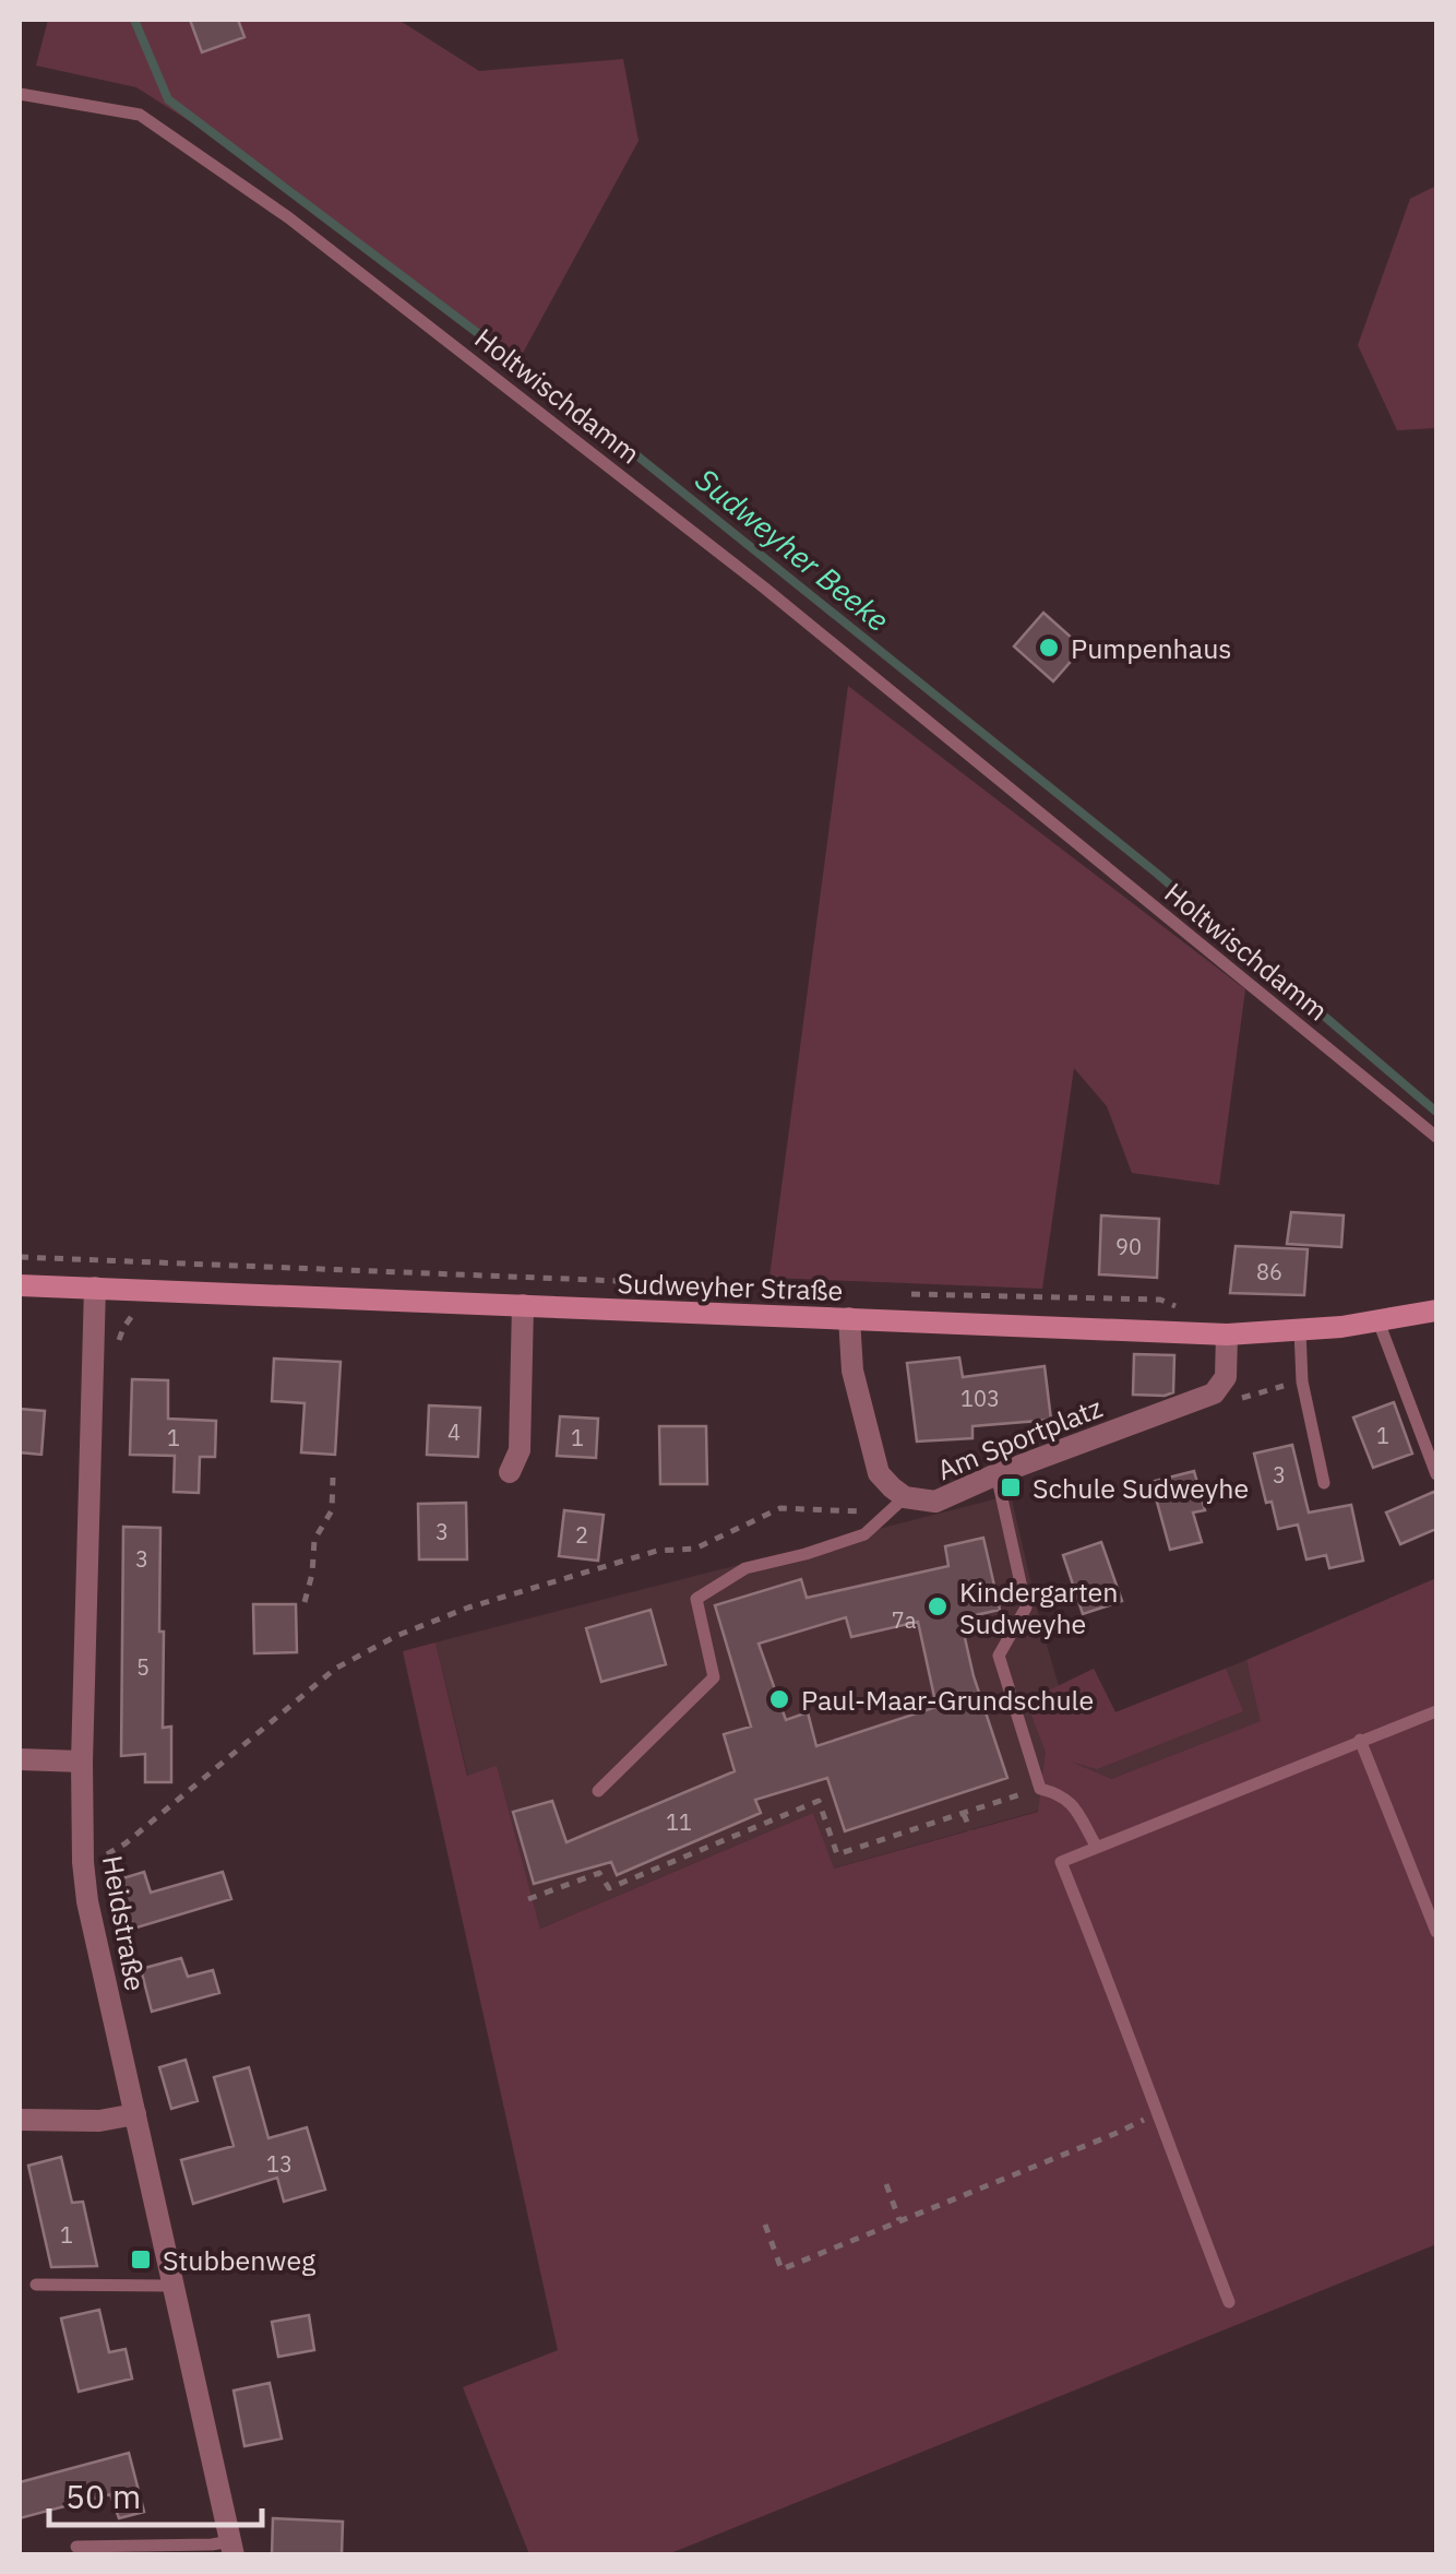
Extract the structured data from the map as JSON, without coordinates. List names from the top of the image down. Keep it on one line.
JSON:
{"streets":{"main road":["Sudweyher Straße"],"street":["Am Sportplatz","Heidstraße"],"lane":["Holtwischdamm"]},"crossings":[["Sudweyher Straße","Heidstraße"]],"water":["Sudweyher Beeke"],"places":{"other":["Pumpenhaus","Kindergarten Sudweyhe","Paul-Maar-Grundschule"],"transit":["Schule Sudweyhe","Stubbenweg"]},"house_numbers":["90","86","103","4","1","1","1","3","3","2","3","7a","5","11","13","1"],"scale_bar":"50 m"}
